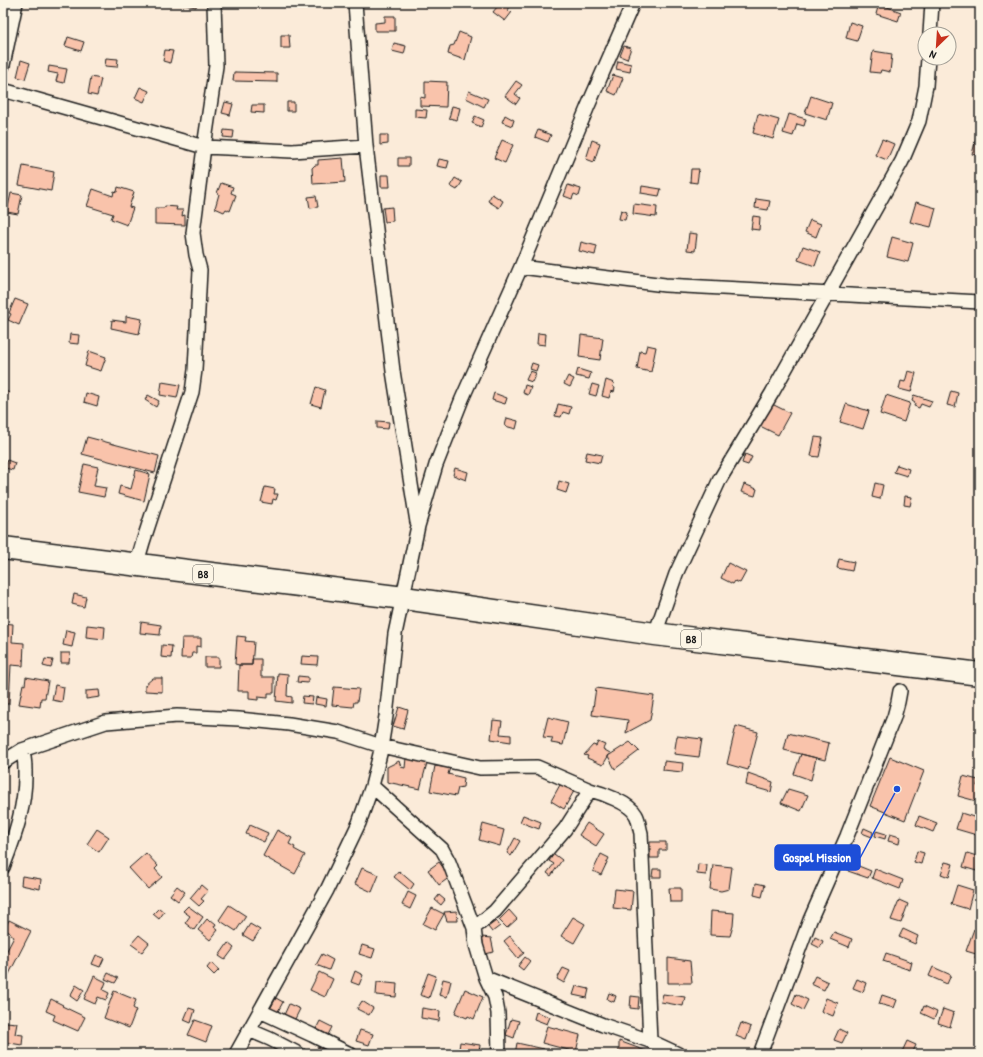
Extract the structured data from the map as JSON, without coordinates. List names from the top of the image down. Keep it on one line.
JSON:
{"streets":{"highway":["B8"]},"places":["Gospel Mission"],"north":"bottom left"}
